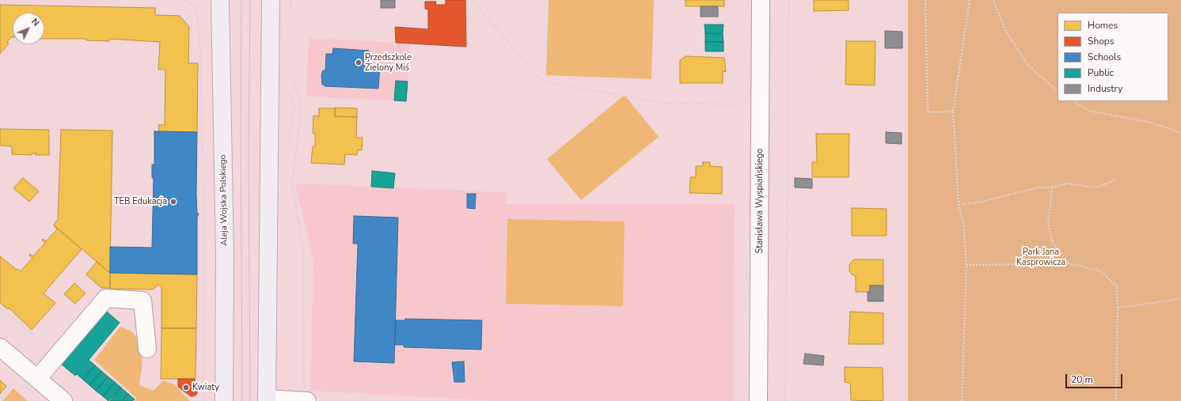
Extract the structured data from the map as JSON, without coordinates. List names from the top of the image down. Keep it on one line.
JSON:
{"streets":{"main road":["Aleja Wojska Polskiego"],"street":["Stanisława Wyspiańskiego"]},"parks":["Park Jana Kasprowicza"],"places":["Przedszkole Zielony Miś","TEB Edukacja","Kwiaty"],"legend":["Homes","Shops","Schools","Public","Industry"],"scale_bar":"20 m","north":"top right"}
